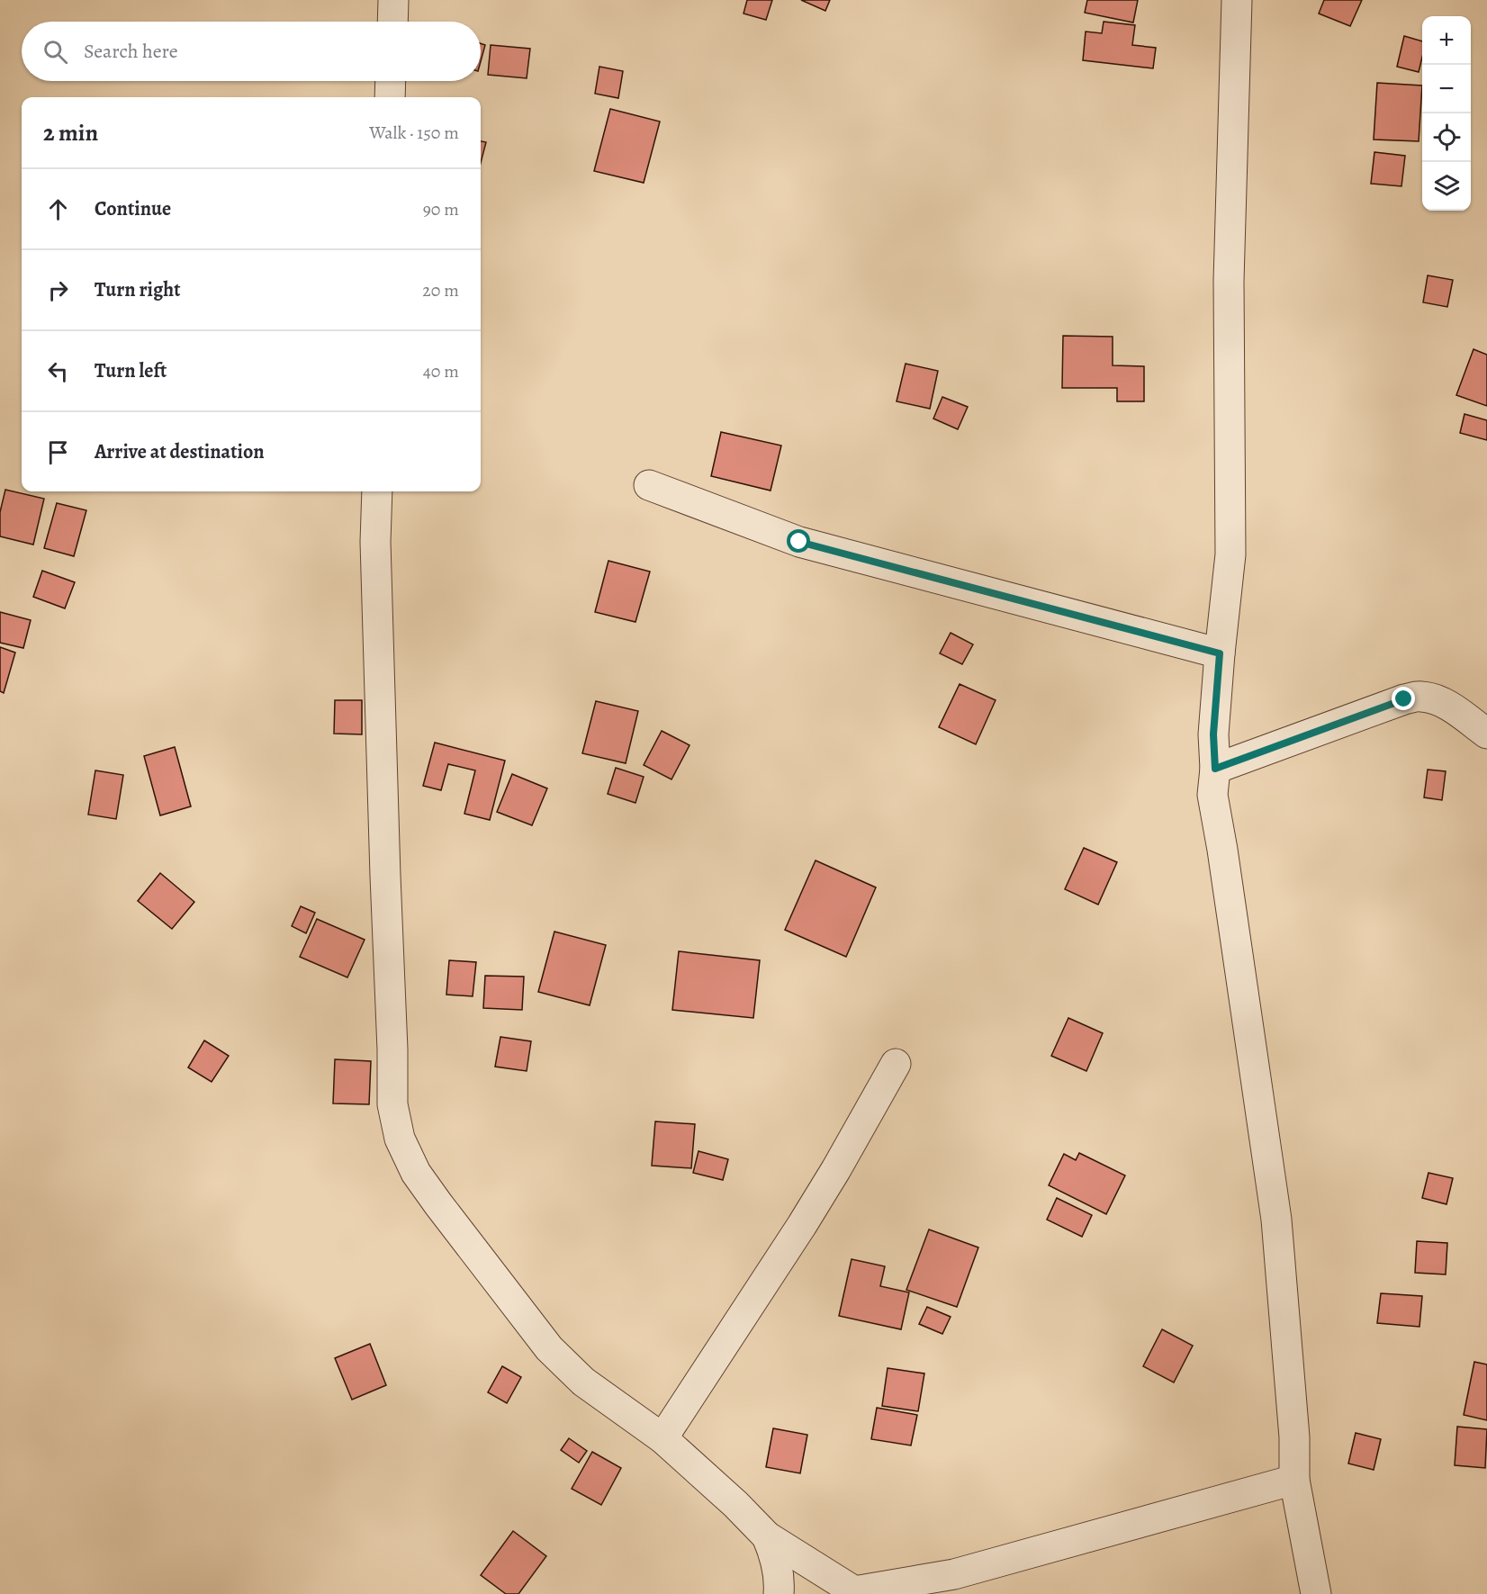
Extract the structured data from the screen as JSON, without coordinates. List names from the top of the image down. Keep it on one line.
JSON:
{"page":{"map_buttons":["+","−"],"search":"Search here","heading":["2 min","Walk · 150 m"],"list":[["Continue","90 m"],["Turn right","20 m"],["Turn left","40 m"],"Arrive at destination"]}}
